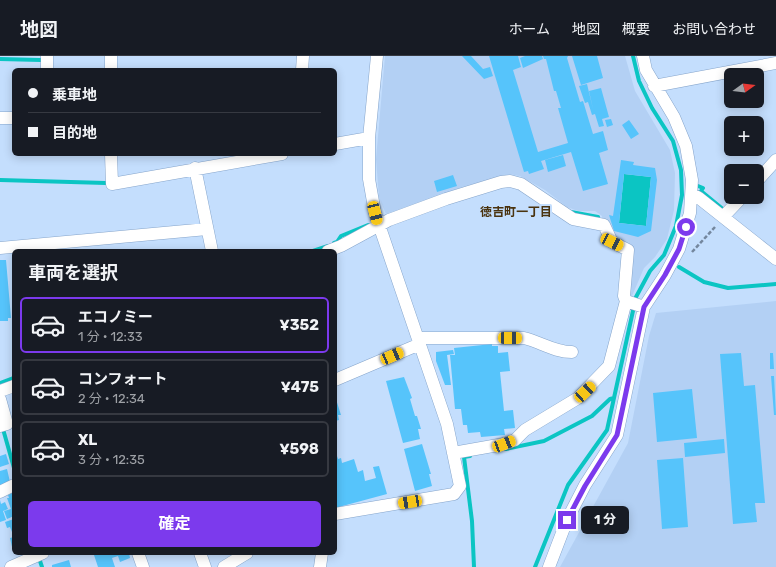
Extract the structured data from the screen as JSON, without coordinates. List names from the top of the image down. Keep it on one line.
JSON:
{"districts":["徳吉町一丁目"],"north":"right","page":{"header":"地図","nav":["ホーム","地図","概要","お問い合わせ"],"map_buttons":["+","−"],"banner":["乗車地","目的地"],"heading":"車両を選択","list":[{"name":"エコノミー","note":"1 分 · 12:33","value":"¥352"},{"name":"コンフォート","note":"2 分 · 12:34","value":"¥475"},{"name":"XL","note":"3 分 · 12:35","value":"¥598"}],"buttons":"確定","bubble":"1 分"}}
